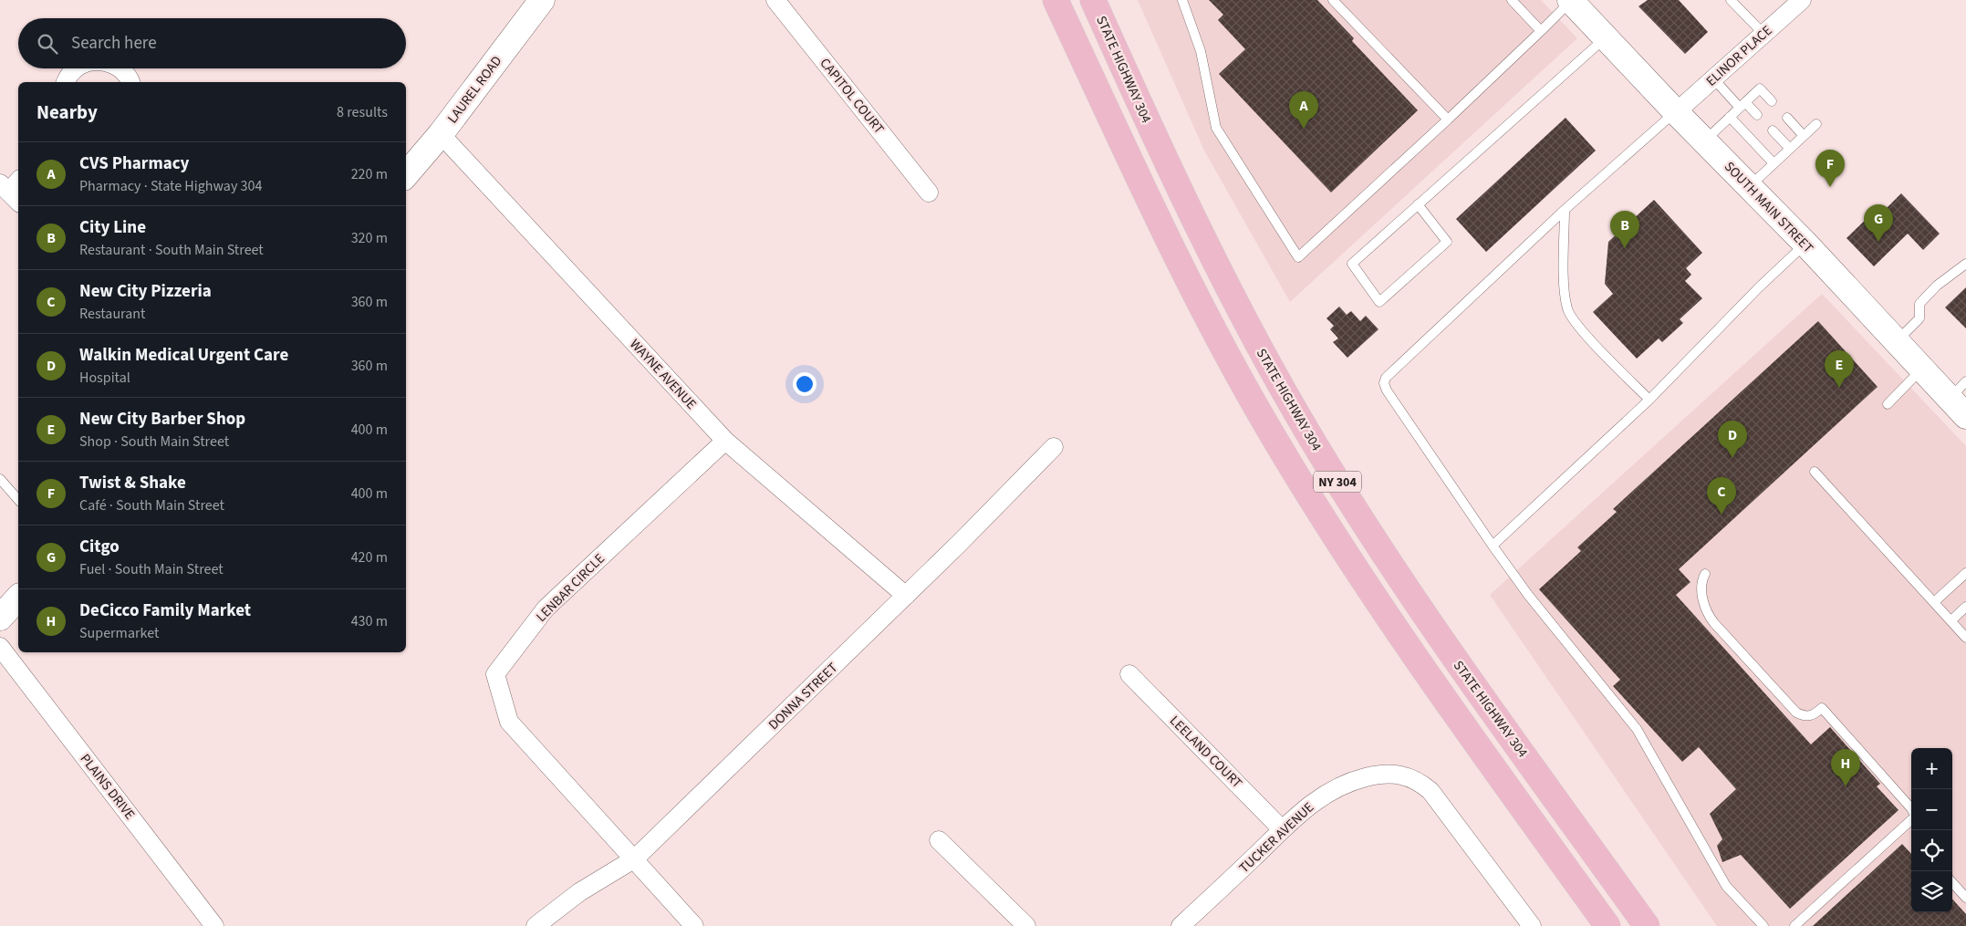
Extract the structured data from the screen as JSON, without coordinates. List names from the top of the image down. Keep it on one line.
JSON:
{"streets":{"main road":["STATE HIGHWAY 304","NY 304"],"street":["ELINOR PLACE","LAUREL ROAD","CAPITOL COURT","SOUTH MAIN STREET","WAYNE AVENUE","LENBAR CIRCLE","DONNA STREET","LEELAND COURT","PLAINS DRIVE","TUCKER AVENUE"]},"crossings":[["ELINOR PLACE","SOUTH MAIN STREET"],["LAUREL ROAD","WAYNE AVENUE"],["WAYNE AVENUE","LENBAR CIRCLE"],["WAYNE AVENUE","DONNA STREET"],["LENBAR CIRCLE","DONNA STREET"],["LEELAND COURT","TUCKER AVENUE"]],"page":{"search":"Search here","heading":["Nearby","8 results"],"pins":["A","F","G","B","E","D","C","H"],"list":[{"mark":"A","name":"CVS Pharmacy","note":"Pharmacy · State Highway 304","value":"220 m"},{"mark":"B","name":"City Line","note":"Restaurant · South Main Street","value":"320 m"},{"mark":"C","name":"New City Pizzeria","note":"Restaurant","value":"360 m"},{"mark":"D","name":"Walkin Medical Urgent Care","note":"Hospital","value":"360 m"},{"mark":"E","name":"New City Barber Shop","note":"Shop · South Main Street","value":"400 m"},{"mark":"F","name":"Twist & Shake","note":"Café · South Main Street","value":"400 m"},{"mark":"G","name":"Citgo","note":"Fuel · South Main Street","value":"420 m"},{"mark":"H","name":"DeCicco Family Market","note":"Supermarket","value":"430 m"}],"map_buttons":["+","−"]}}
